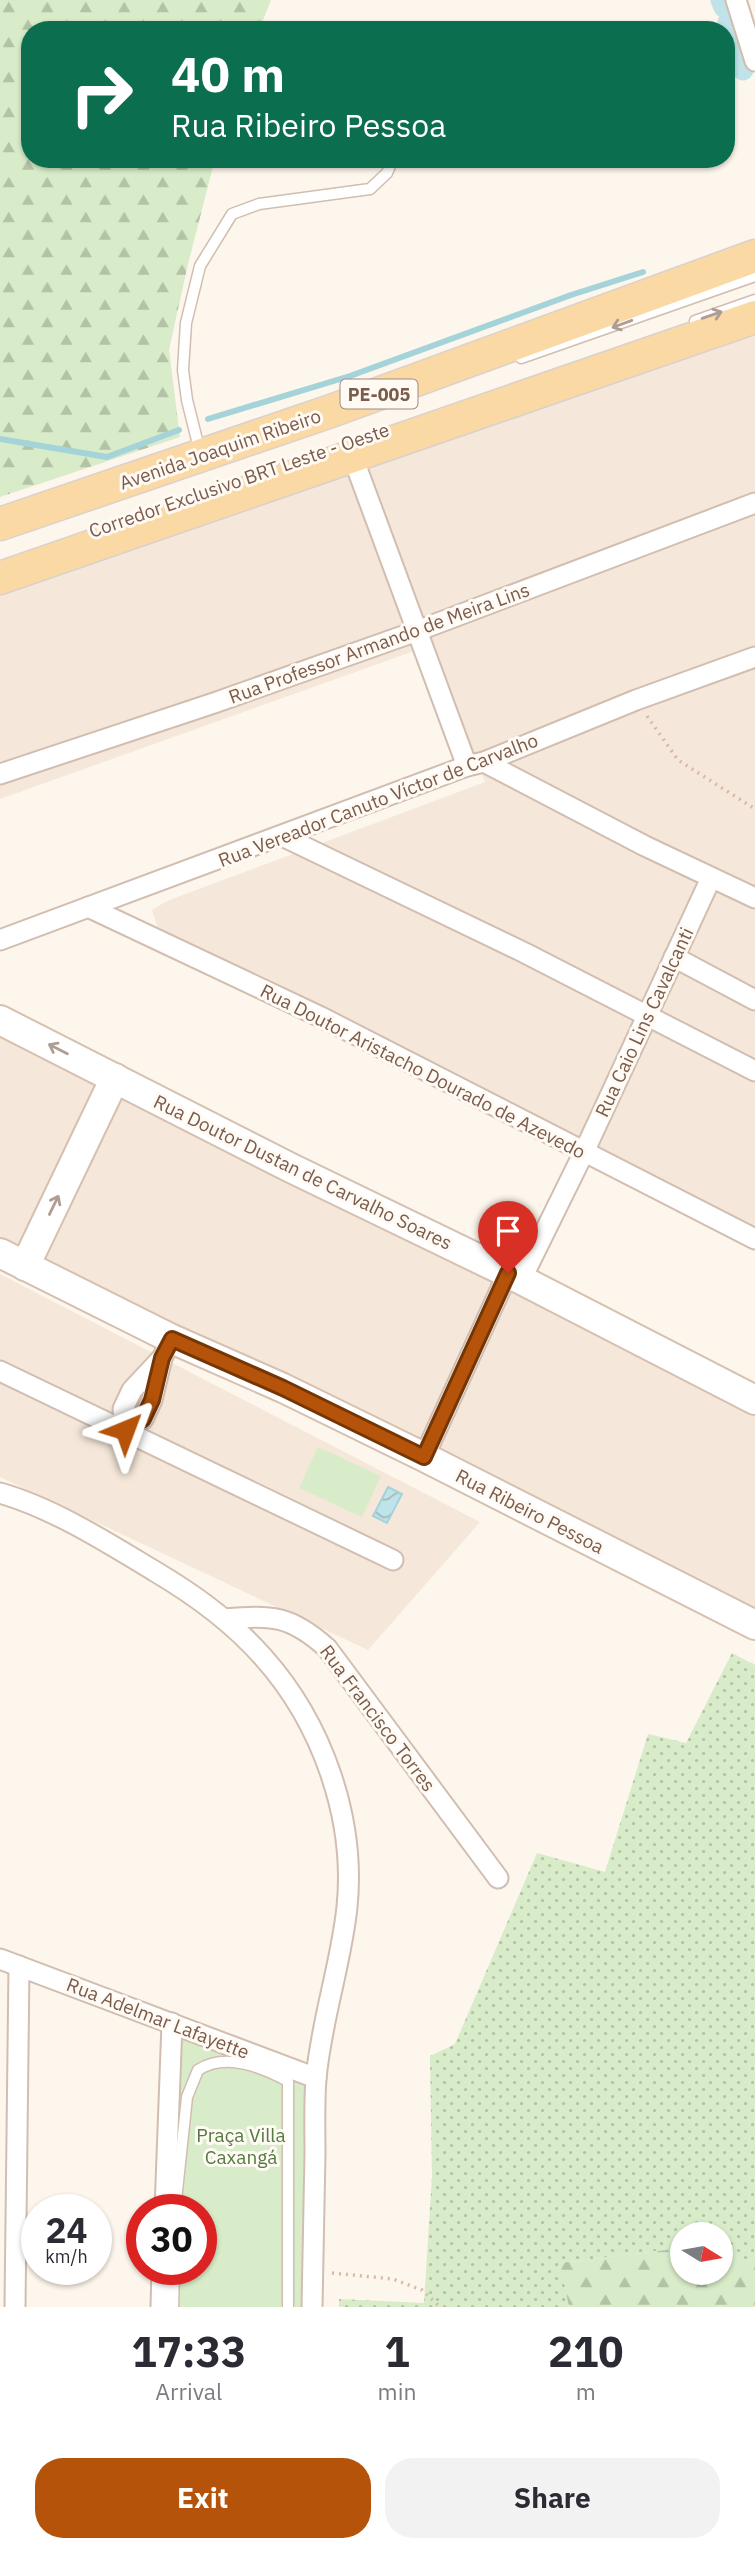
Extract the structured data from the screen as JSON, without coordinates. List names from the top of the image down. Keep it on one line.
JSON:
{"streets":{"main road":["PE-005","Avenida Joaquim Ribeiro","Rua Doutor Dustan de Carvalho Soares","Rua Ribeiro Pessoa"],"street":["Rua Professor Armando de Meira Lins","Rua Vereador Canuto Víctor de Carvalho","Rua Caio Lins Cavalcanti","Rua Doutor Aristacho Dourado de Azevedo","Rua Francisco Torres","Rua Adelmar Lafayette"],"lane":["Corredor Exclusivo BRT Leste - Oeste"]},"crossings":[["Rua Vereador Canuto Víctor de Carvalho","Rua Doutor Aristacho Dourado de Azevedo"],["Rua Caio Lins Cavalcanti","Rua Doutor Aristacho Dourado de Azevedo"],["Rua Caio Lins Cavalcanti","Rua Doutor Dustan de Carvalho Soares"],["Rua Caio Lins Cavalcanti","Rua Ribeiro Pessoa"]],"parks":["Praça Villa Caxangá"],"north":"right","page":{"turn":["40 m","Rua Ribeiro Pessoa"],"speed":"24 km/h","limit":"30","eta":["17:33","Arrival","1","min","210","m"],"buttons":["Exit","Share"]}}
